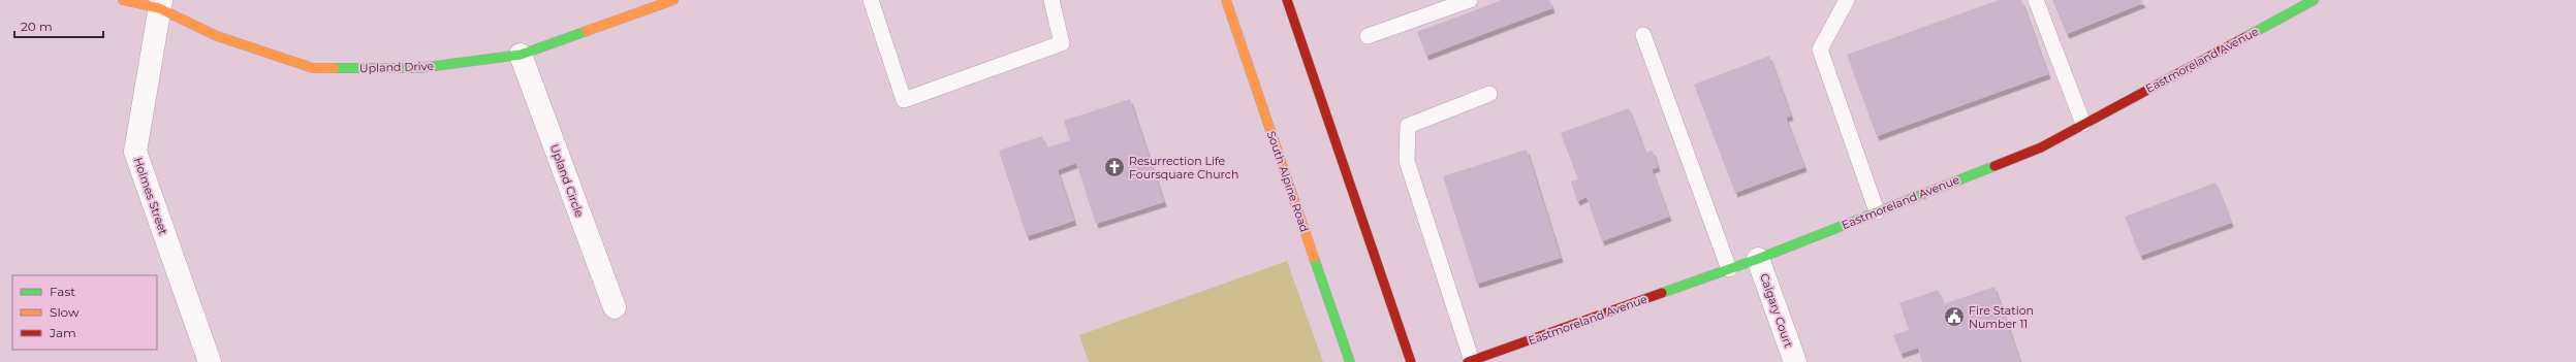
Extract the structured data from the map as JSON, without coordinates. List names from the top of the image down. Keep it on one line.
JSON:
{"streets":{"street":["Eastmoreland Avenue","Upland Drive","Upland Circle","South Alpine Road","Holmes Street","Calgary Court"]},"crossings":[["Eastmoreland Avenue","Calgary Court"],["Upland Drive","Upland Circle"],["Upland Drive","Holmes Street"]],"places":{"church":["Resurrection Life Foursquare Church"],"public building":["Fire Station Number 11"]},"legend":["Fast","Slow","Jam"],"scale_bar":"20 m"}
